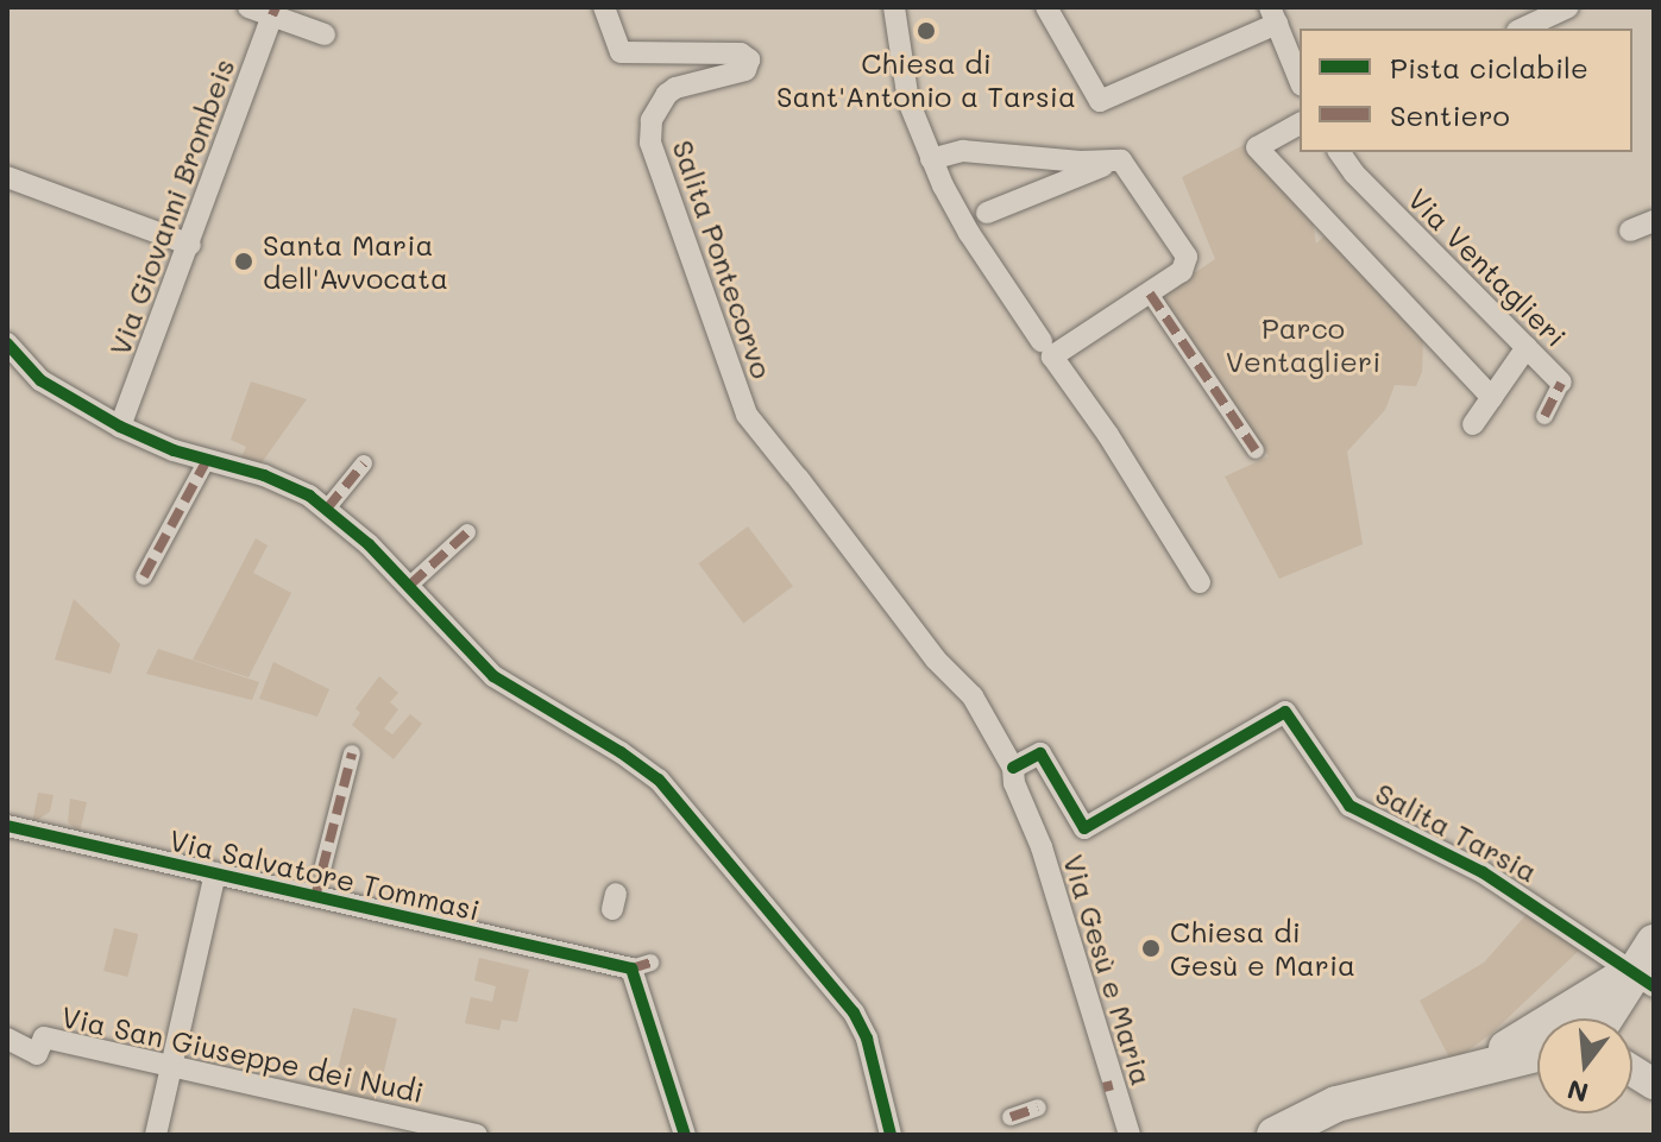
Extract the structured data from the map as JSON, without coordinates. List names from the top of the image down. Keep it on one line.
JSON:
{"streets":{"street":["Via Giovanni Brombeis","Salita Pontecorvo","Via Ventaglieri","Salita Tarsia","Via Salvatore Tommasi","Via Gesù e Maria","Via San Giuseppe dei Nudi"]},"crossings":[["Salita Pontecorvo","Via Gesù e Maria"],["Salita Tarsia","Via Gesù e Maria"]],"parks":["Parco Ventaglieri"],"places":["Chiesa di Sant'Antonio a Tarsia","Santa Maria dell'Avvocata","Chiesa di Gesù e Maria"],"legend":["Pista ciclabile","Sentiero"],"north":"bottom"}
